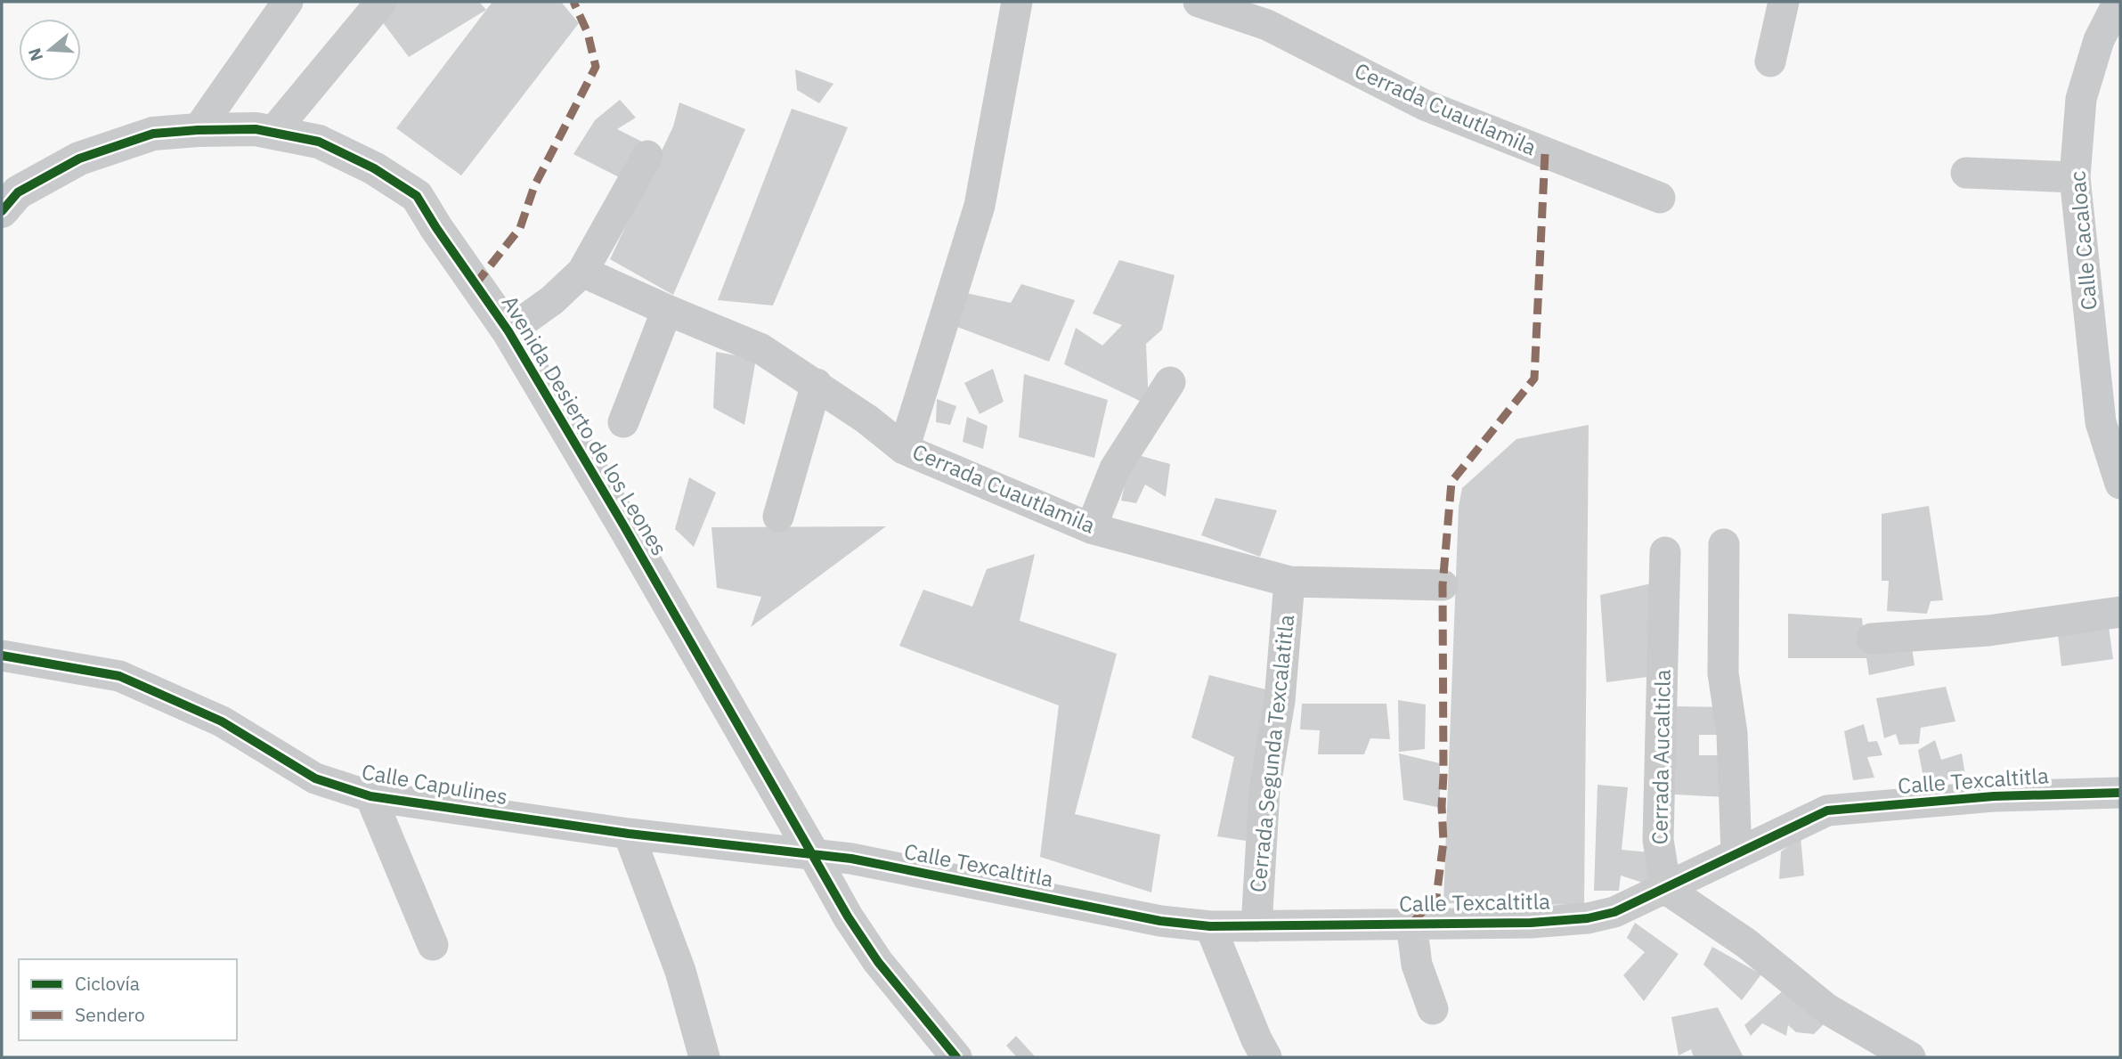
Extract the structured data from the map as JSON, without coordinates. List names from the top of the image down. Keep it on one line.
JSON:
{"streets":{"street":["Cerrada Cuautlamila","Calle Cacaloac","Avenida Desierto de los Leones","Cerrada Segunda Texcalatitla","Cerrada Aucalticla","Calle Texcaltitla","Calle Capulines"]},"crossings":[["Cerrada Cuautlamila","Cerrada Segunda Texcalatitla"],["Avenida Desierto de los Leones","Calle Texcaltitla"],["Avenida Desierto de los Leones","Calle Capulines"],["Cerrada Segunda Texcalatitla","Calle Texcaltitla"],["Cerrada Aucalticla","Calle Texcaltitla"],["Calle Texcaltitla","Calle Capulines"]],"legend":["Ciclovía","Sendero"],"north":"left"}
